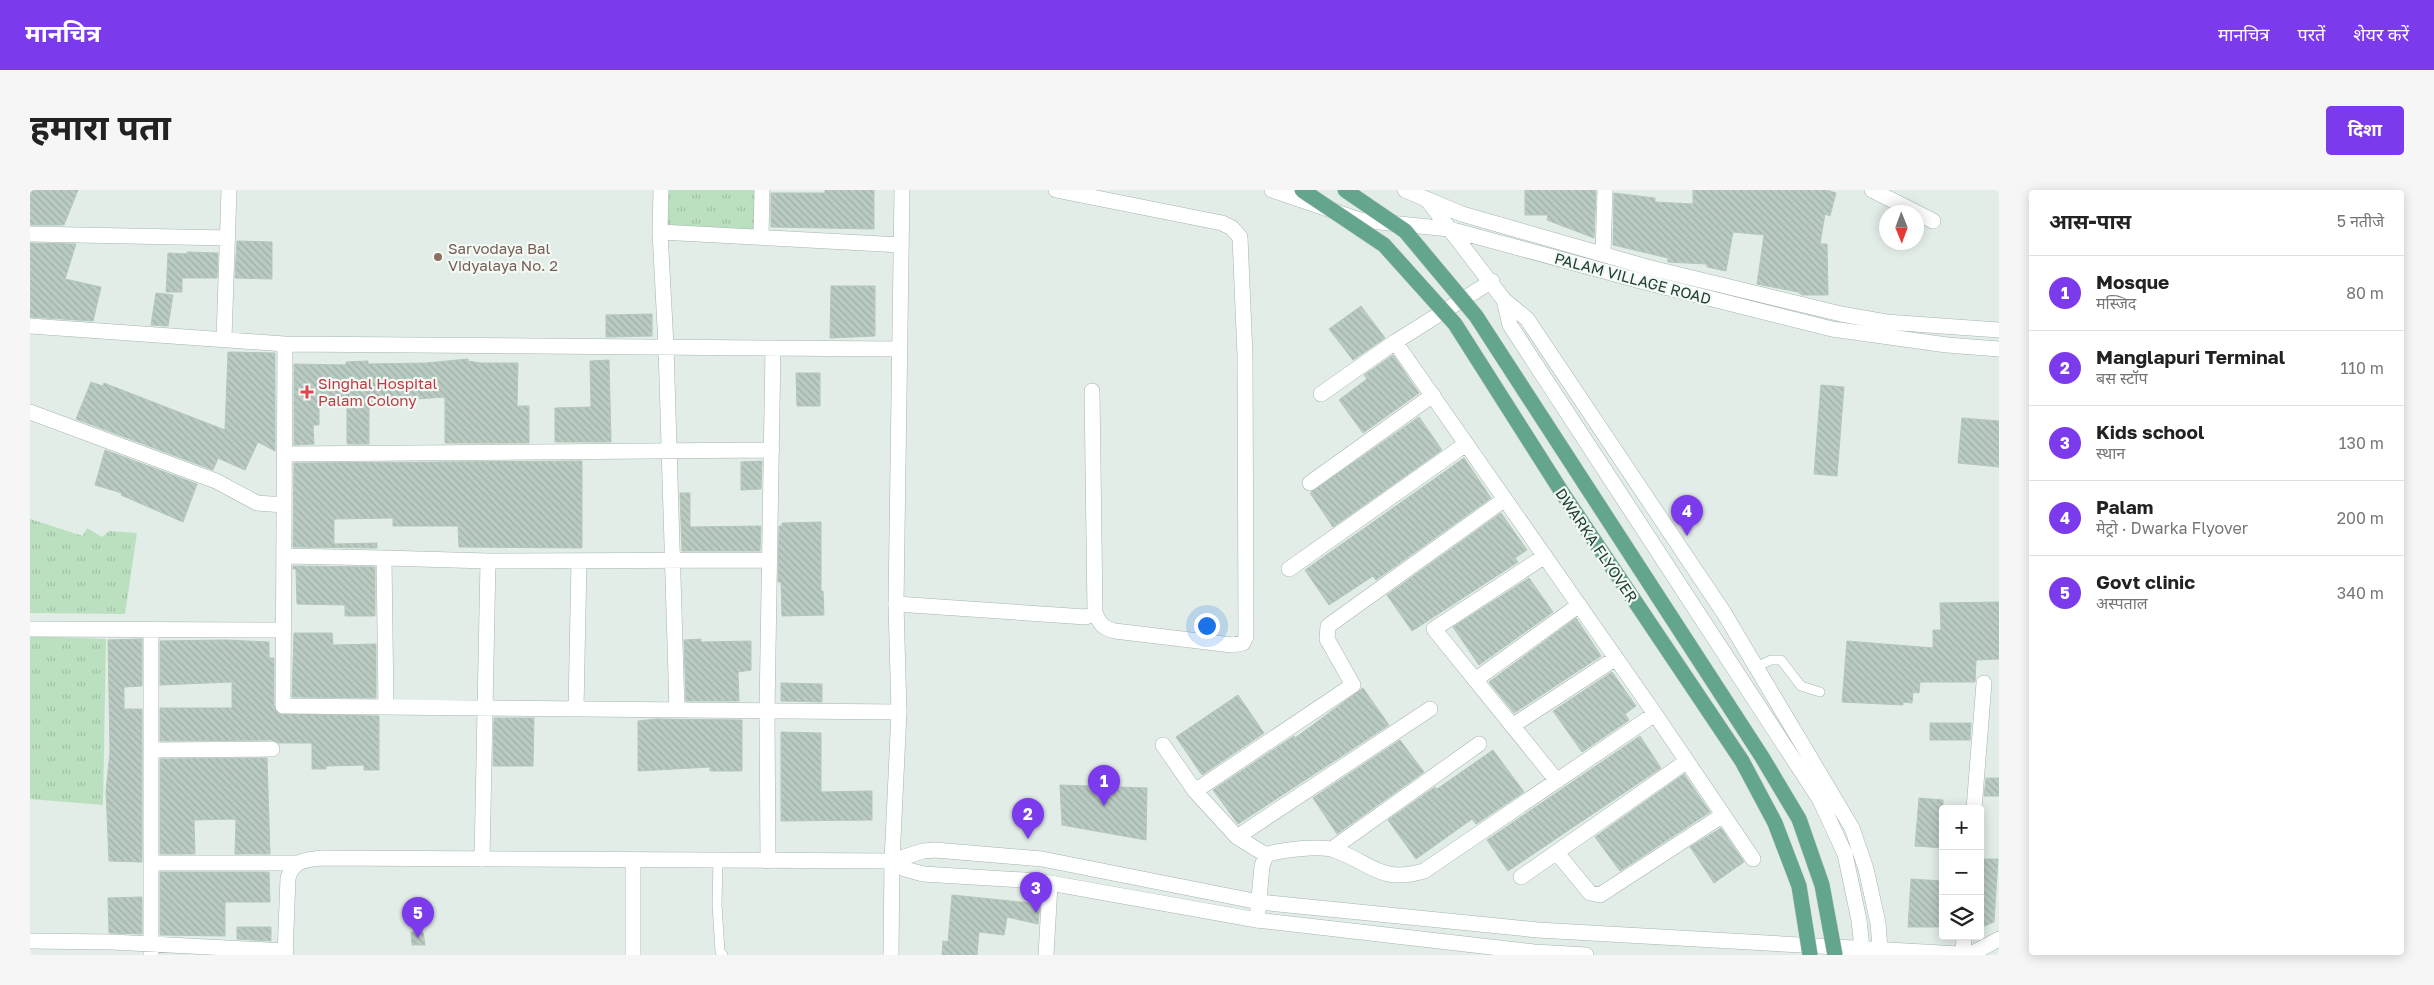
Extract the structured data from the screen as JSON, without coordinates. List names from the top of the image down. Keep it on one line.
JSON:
{"streets":{"main road":["DWARKA FLYOVER"],"street":["PALAM VILLAGE ROAD"]},"places":{"other":["Sarvodaya Bal Vidyalaya No. 2"],"health":["Singhal Hospital Palam Colony"]},"north":"bottom","page":{"header":"मानचित्र","nav":["मानचित्र","परतें","शेयर करें"],"title":"हमारा पता","buttons":"दिशा","heading":["आस-पास","5 नतीजे"],"list":[{"mark":"1","name":"Mosque","note":"मस्जिद","value":"80 m"},{"mark":"2","name":"Manglapuri Terminal","note":"बस स्टॉप","value":"110 m"},{"mark":"3","name":"Kids school","note":"स्थान","value":"130 m"},{"mark":"4","name":"Palam","note":"मेट्रो · Dwarka Flyover","value":"200 m"},{"mark":"5","name":"Govt clinic","note":"अस्पताल","value":"340 m"}],"pins":["4","1","2","3","5"],"map_buttons":["+","−"]}}
